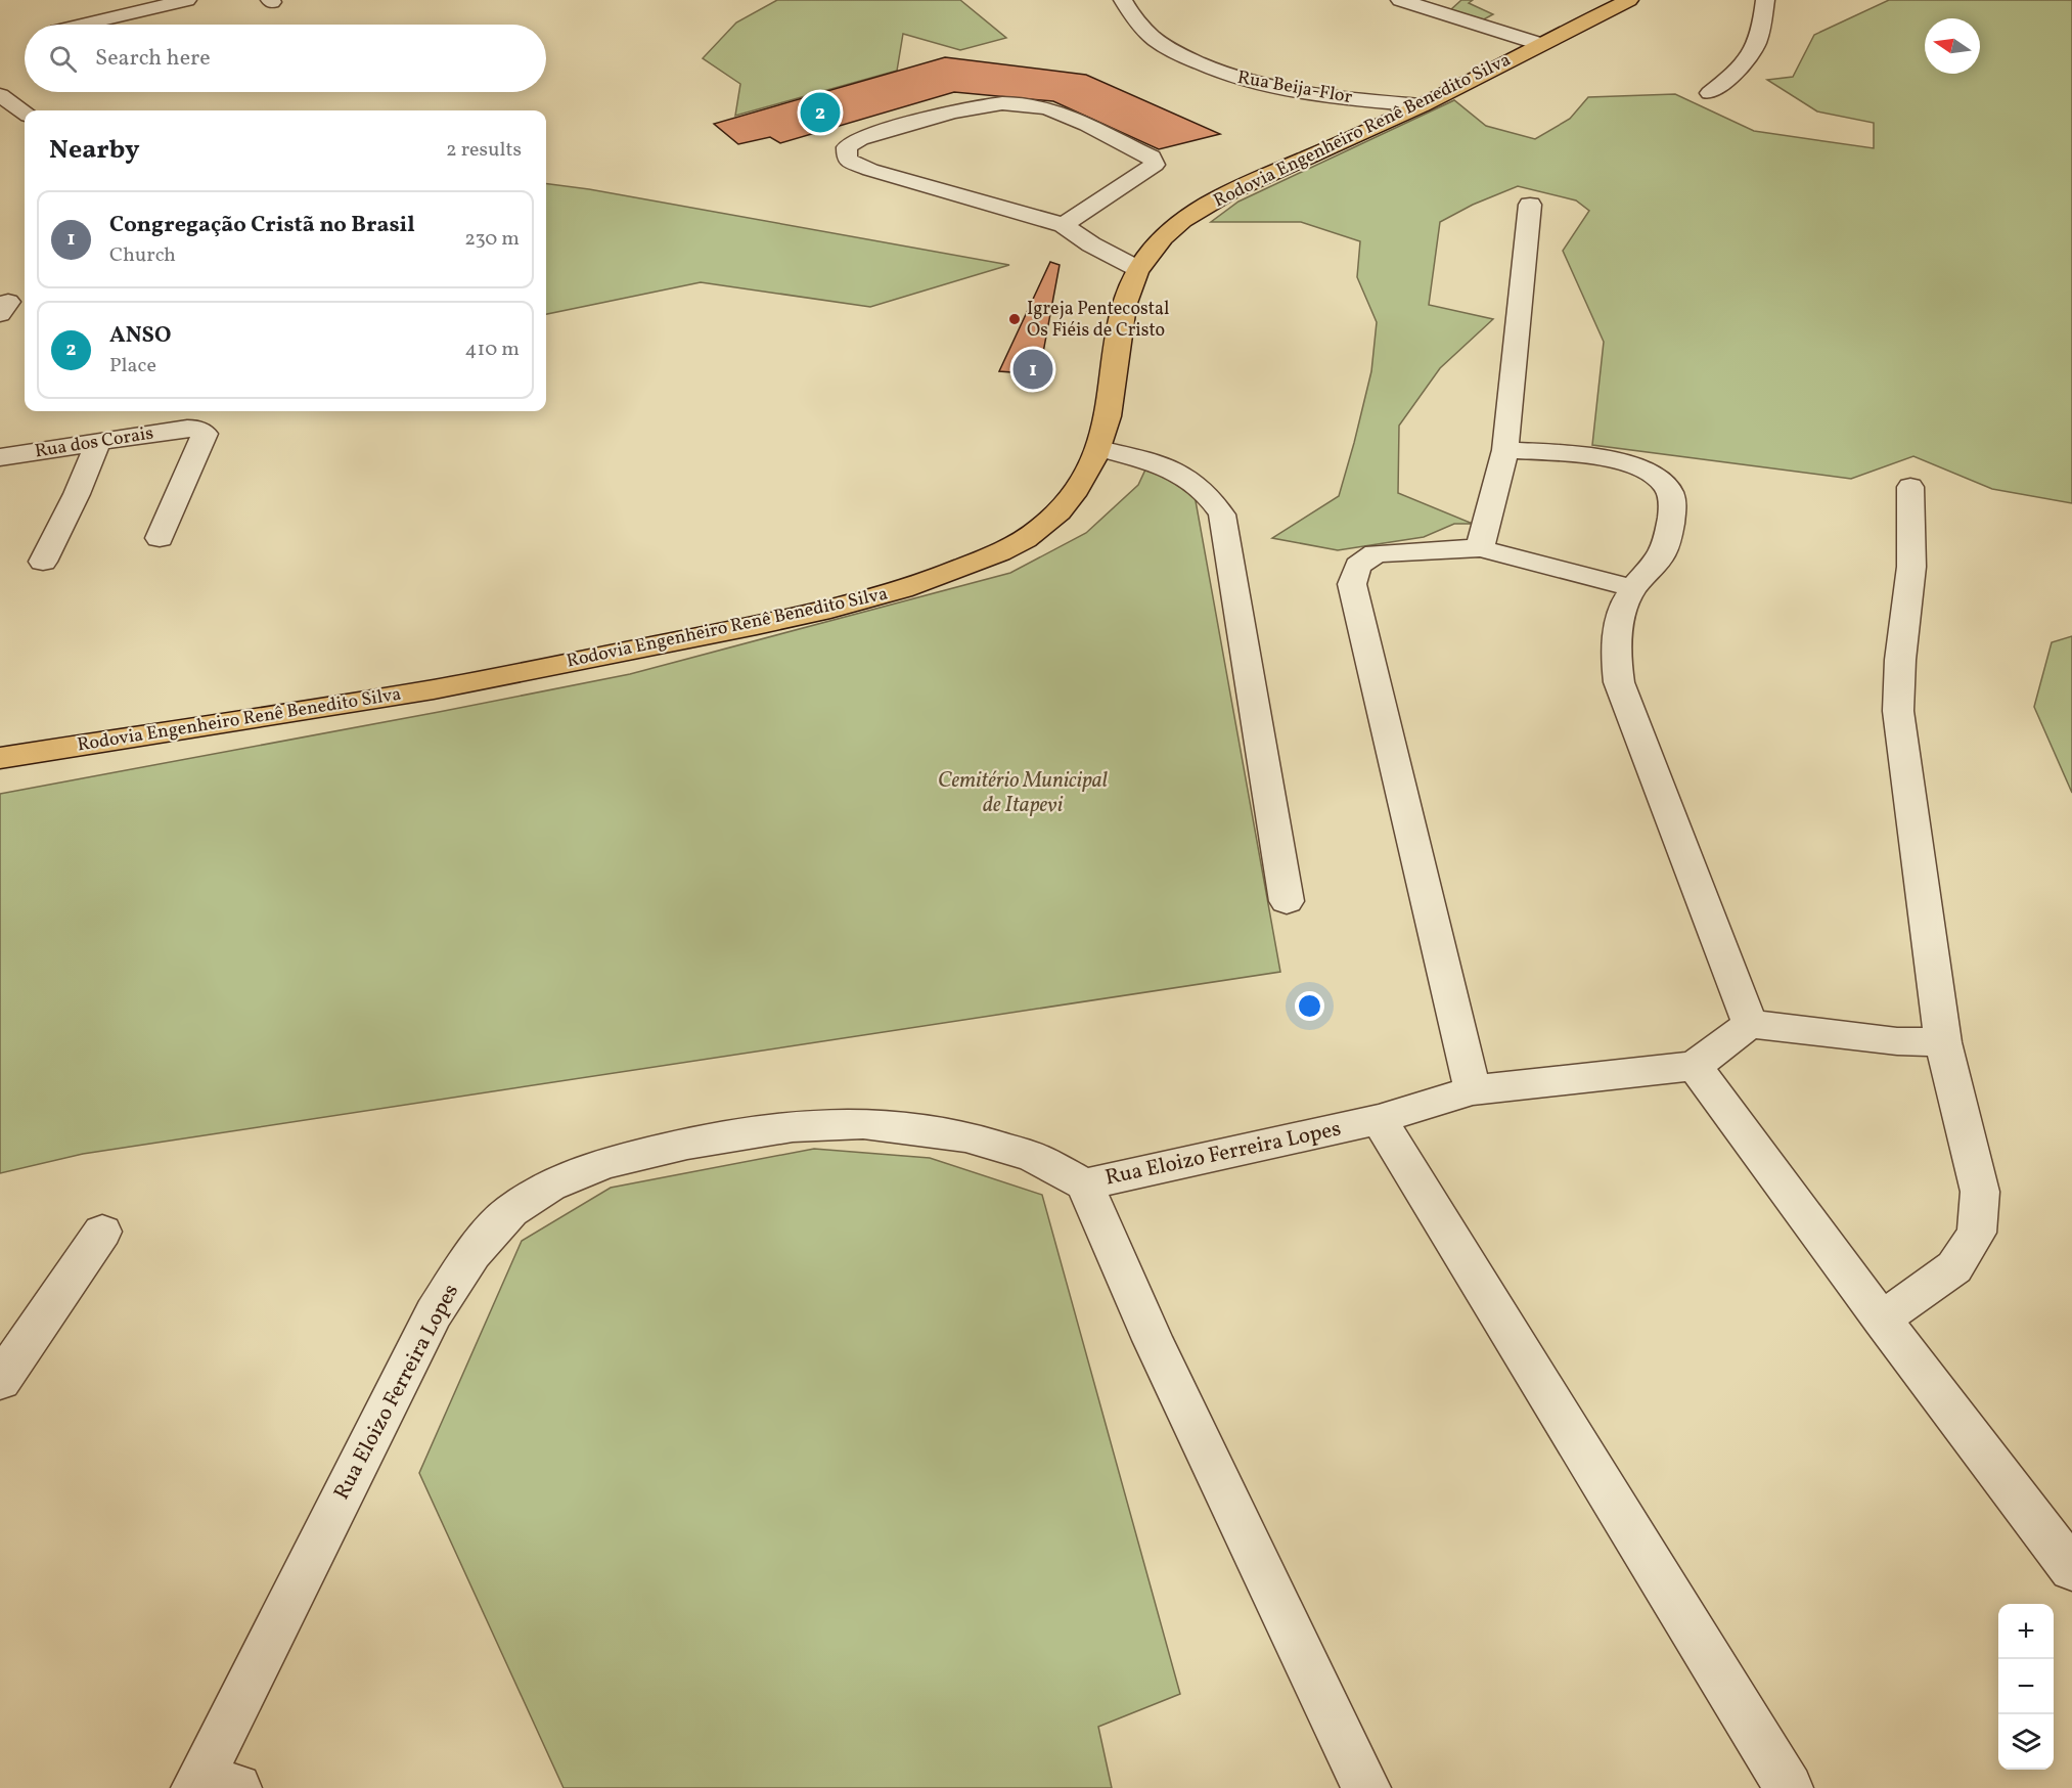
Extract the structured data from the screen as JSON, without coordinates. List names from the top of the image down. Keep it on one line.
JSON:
{"streets":{"main road":["Rodovia Engenheiro Renê Benedito Silva"],"street":["Rua Beija-Flor","Rua dos Corais","Rua Eloizo Ferreira Lopes"]},"crossings":[["Rua Beija-Flor","Rodovia Engenheiro Renê Benedito Silva"]],"parks":["Cemitério Municipal de Itapevi"],"places":["Igreja Pentecostal Os Fiéis de Cristo"],"north":"left","page":{"search":"Search here","pins":["2","1"],"heading":["Nearby","2 results"],"list":[{"mark":"1","name":"Congregação Cristã no Brasil","note":"Church","value":"230 m"},{"mark":"2","name":"ANSO","note":"Place","value":"410 m"}],"map_buttons":["+","−"]}}
